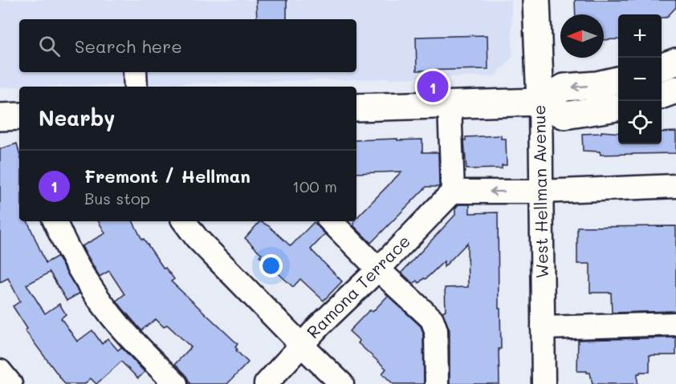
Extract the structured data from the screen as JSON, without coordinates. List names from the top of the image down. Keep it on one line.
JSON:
{"streets":{"main road":["West Hellman Avenue"],"street":["Ramona Terrace"]},"north":"left","page":{"map_buttons":["+","−"],"search":"Search here","pins":"1","heading":"Nearby","list":[{"mark":"1","name":"Fremont / Hellman","note":"Bus stop","value":"100 m"}]}}
